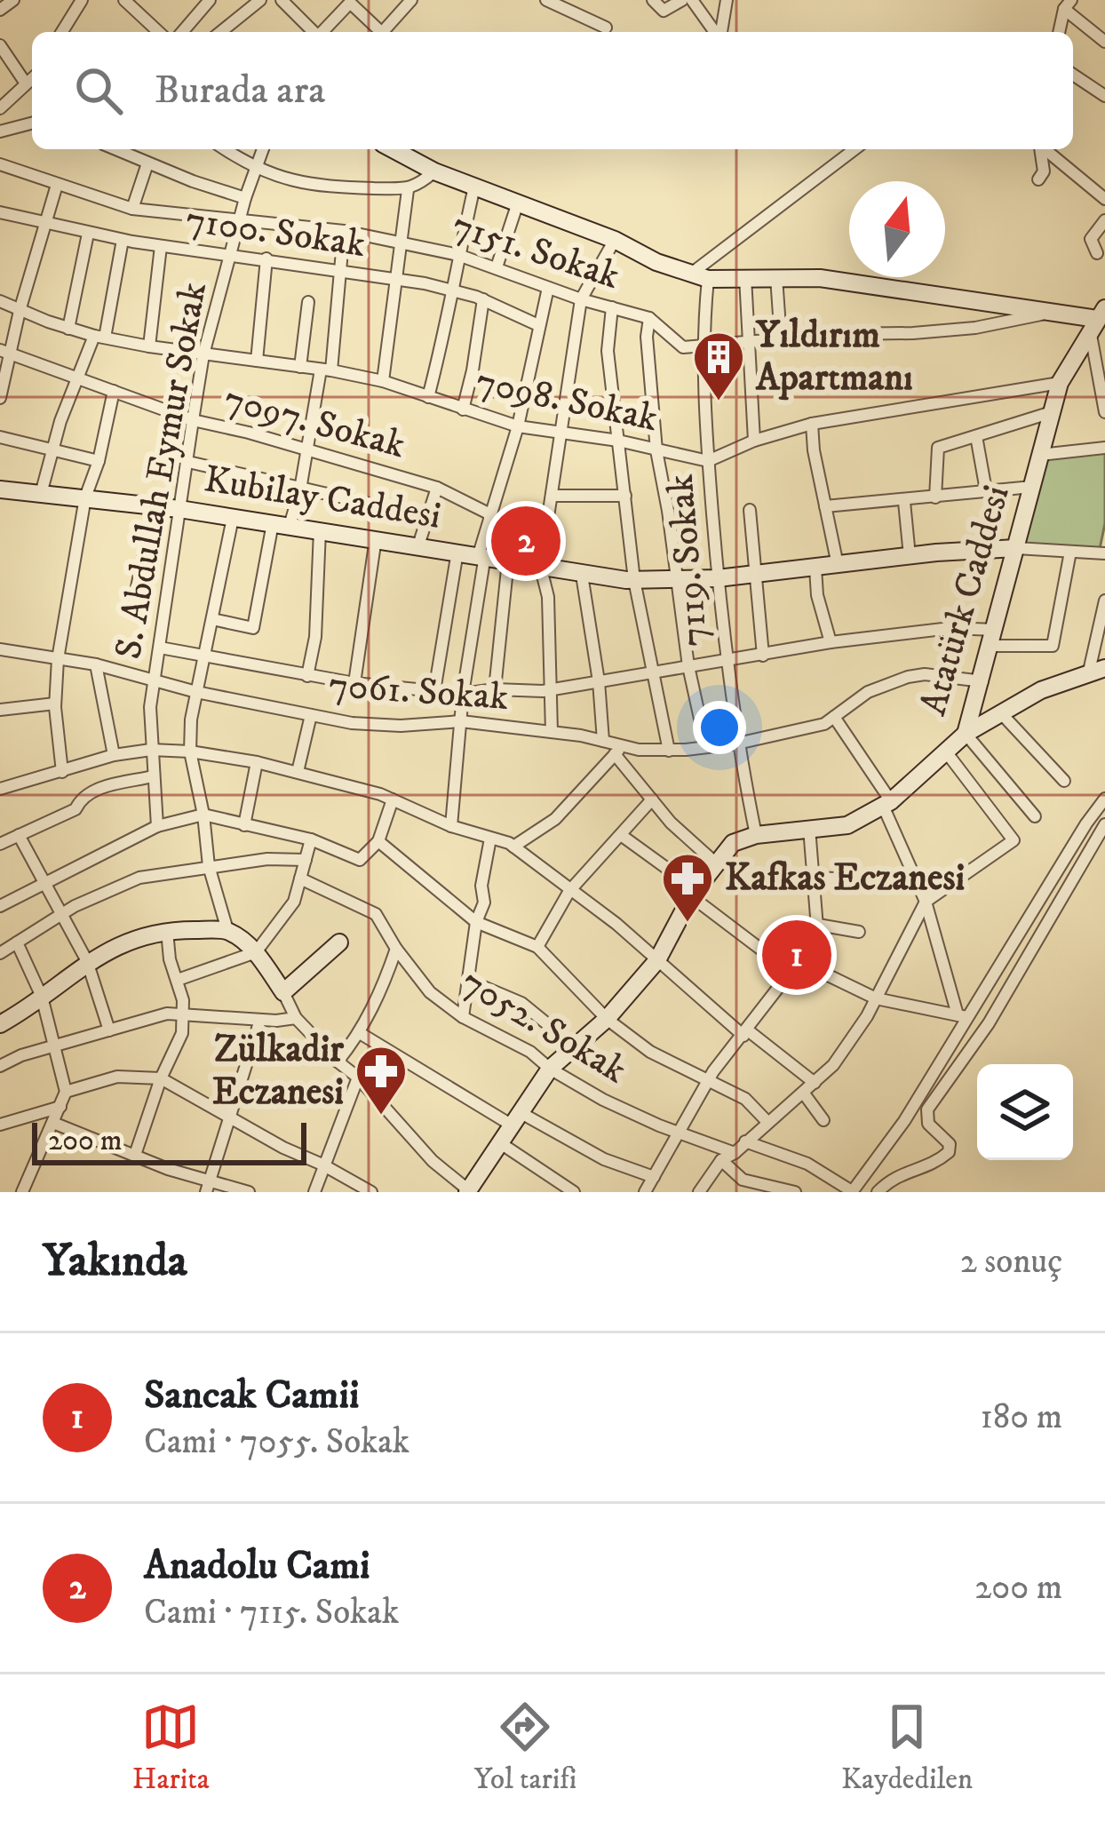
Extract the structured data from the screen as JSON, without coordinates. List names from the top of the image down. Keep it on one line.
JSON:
{"streets":{"main road":["Kubilay Caddesi","Atatürk Caddesi"],"street":["7100. Sokak","7151. Sokak","7098. Sokak","7097. Sokak","S. Abdullah Eymur Sokak","7119. Sokak","7061. Sokak","7052. Sokak"]},"crossings":[["7100. Sokak","S. Abdullah Eymur Sokak"],["7151. Sokak","S. Abdullah Eymur Sokak"],["7151. Sokak","7119. Sokak"],["7098. Sokak","S. Abdullah Eymur Sokak"],["7098. Sokak","7119. Sokak"],["7097. Sokak","S. Abdullah Eymur Sokak"],["S. Abdullah Eymur Sokak","Kubilay Caddesi"],["S. Abdullah Eymur Sokak","7061. Sokak"],["Kubilay Caddesi","7119. Sokak"],["Kubilay Caddesi","Atatürk Caddesi"],["7119. Sokak","Atatürk Caddesi"],["7119. Sokak","7061. Sokak"],["Atatürk Caddesi","7061. Sokak"],["Atatürk Caddesi","7052. Sokak"]],"places":{"building":["Yıldırım Apartmanı"],"pharmacy":["Kafkas Eczanesi","Zülkadir Eczanesi"]},"scale_bar":"200 m","north":"top","page":{"search":"Burada ara","pins":["2","1"],"scale":"200 m","heading":["Yakında","2 sonuç"],"list":[{"mark":"1","name":"Sancak Camii","note":"Cami · 7055. Sokak","value":"180 m"},{"mark":"2","name":"Anadolu Cami","note":"Cami · 7115. Sokak","value":"200 m"}],"nav":["Harita","Yol tarifi","Kaydedilen"]}}
